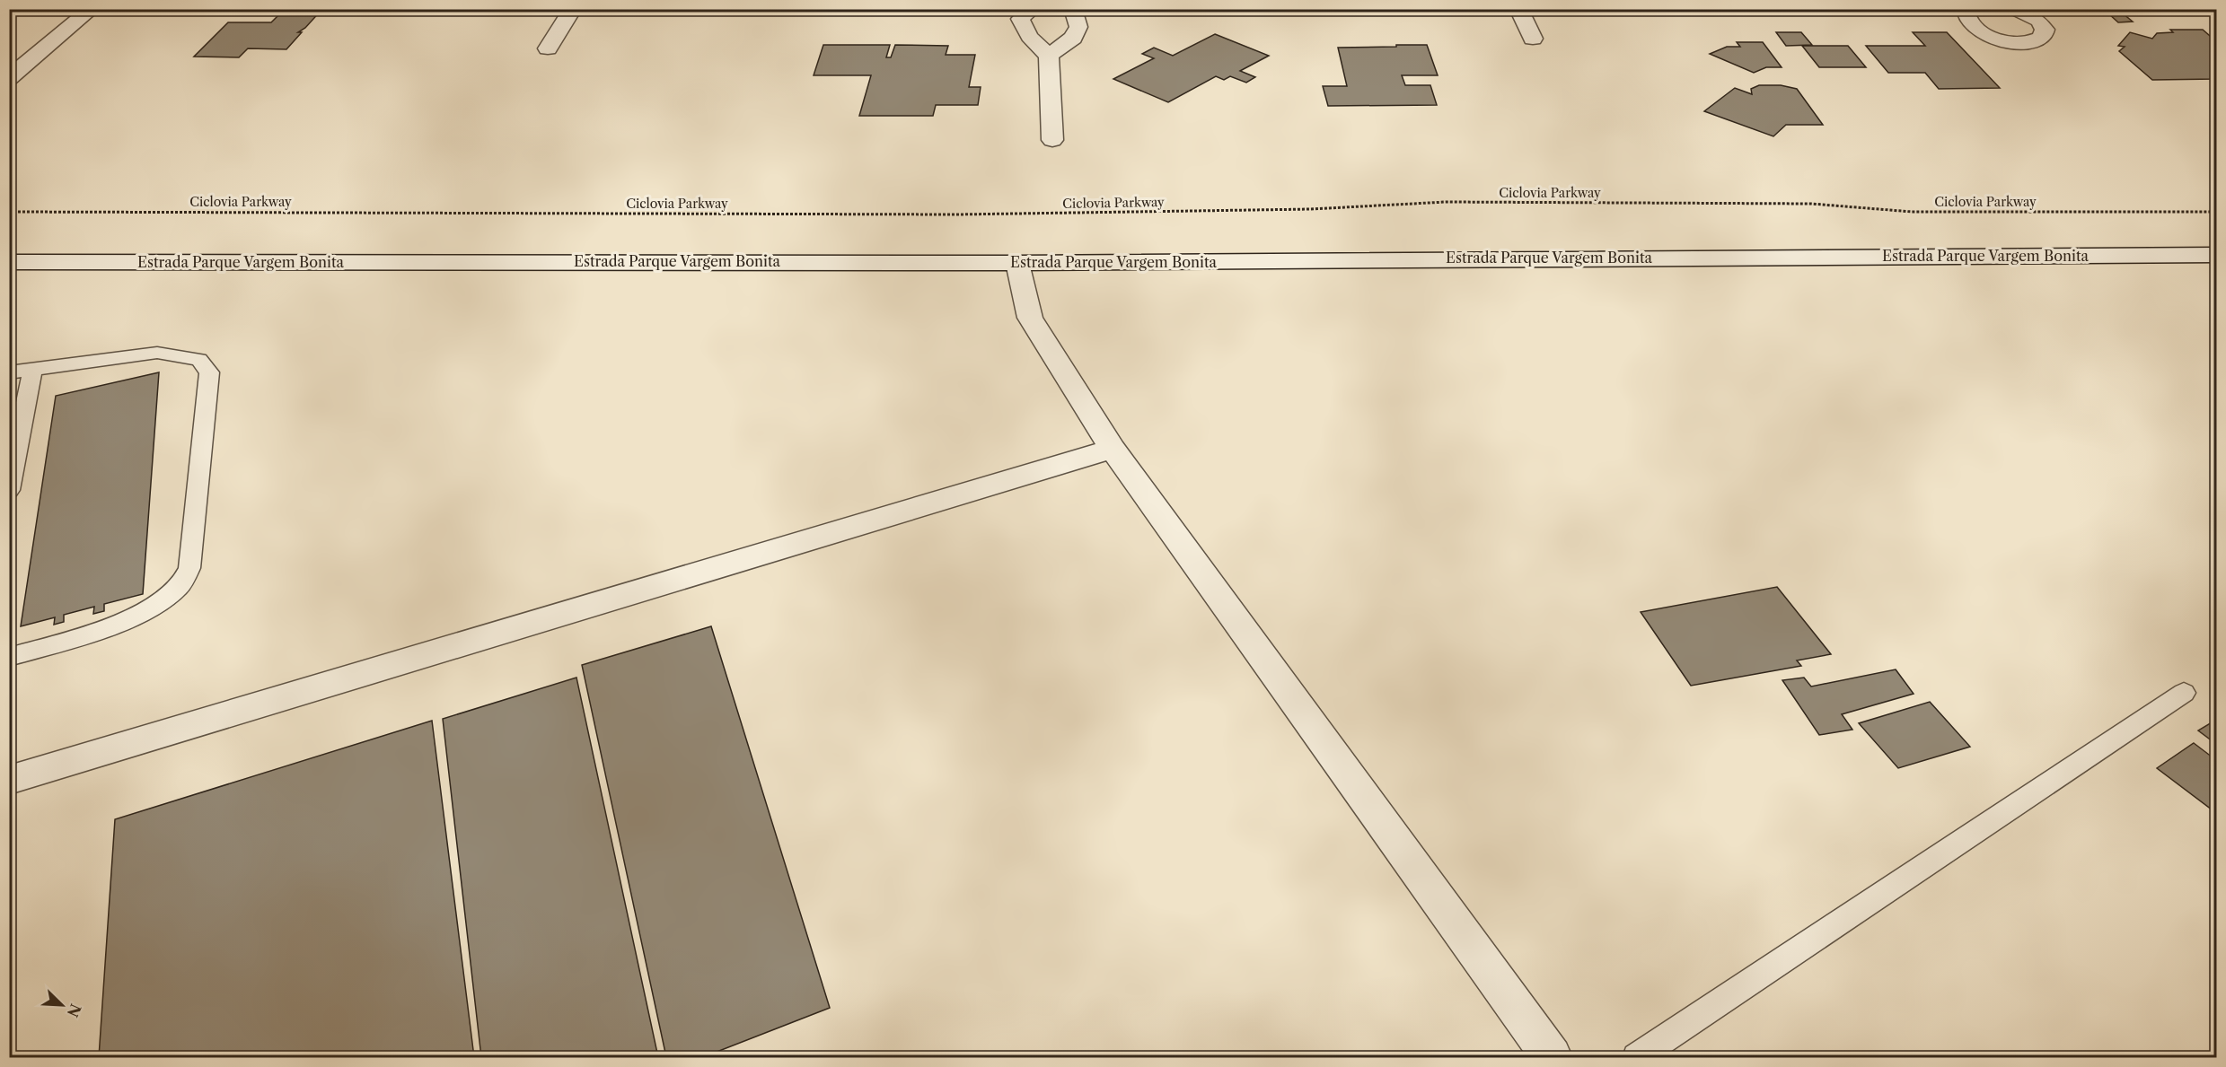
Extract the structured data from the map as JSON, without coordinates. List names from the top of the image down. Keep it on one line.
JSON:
{"streets":{"street":["Estrada Parque Vargem Bonita"],"path":["Ciclovia Parkway"]},"north":"bottom right"}
